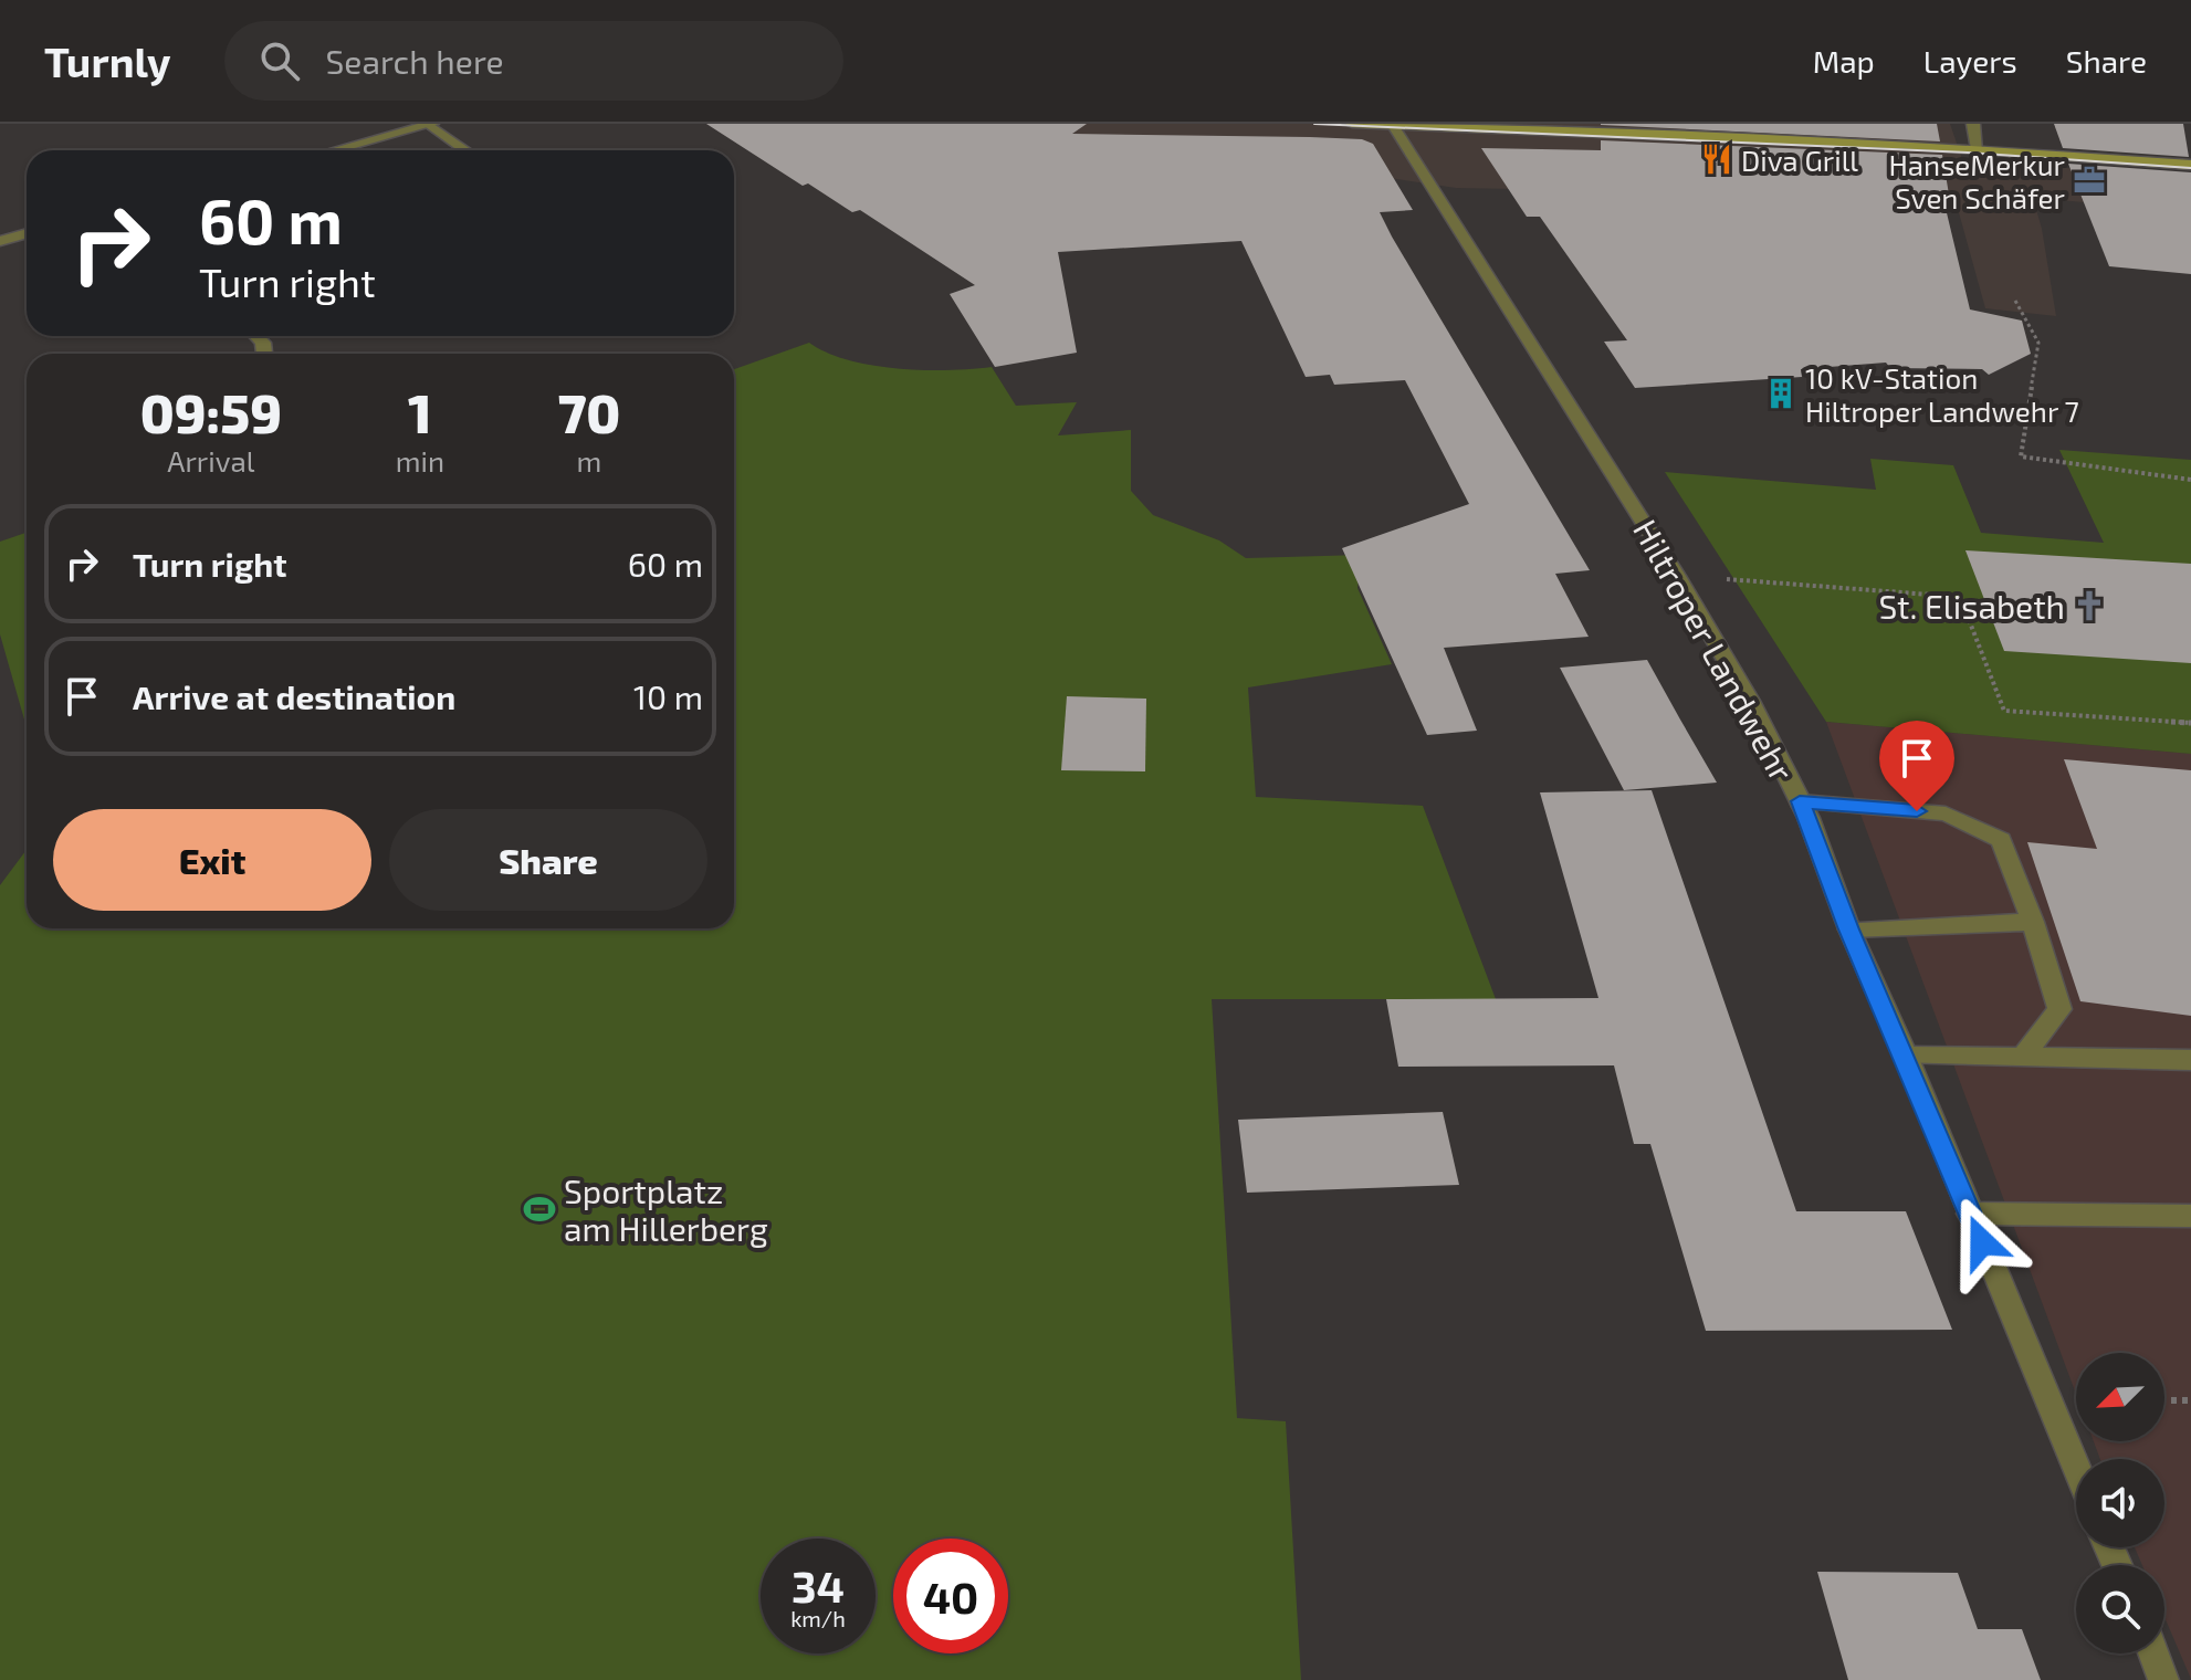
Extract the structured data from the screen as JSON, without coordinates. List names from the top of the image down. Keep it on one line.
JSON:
{"streets":{"street":["Hiltroper Landwehr"]},"places":{"restaurant":["Diva Grill"],"office":["HanseMerkur Sven Schäfer"],"building":["10 kV-Station Hiltroper Landwehr 7"],"church":["St. Elisabeth"],"sports":["Sportplatz am Hillerberg"]},"north":"bottom left","page":{"header":"Turnly","search":"Search here","nav":["Map","Layers","Share"],"turn":["60 m","Turn right"],"eta":["09:59","Arrival","1","min","70","m"],"list":[{"name":"Turn right","value":"60 m"},{"name":"Arrive at destination","value":"10 m"}],"buttons":["Exit","Share"],"speed":"34 km/h","limit":"40"}}
